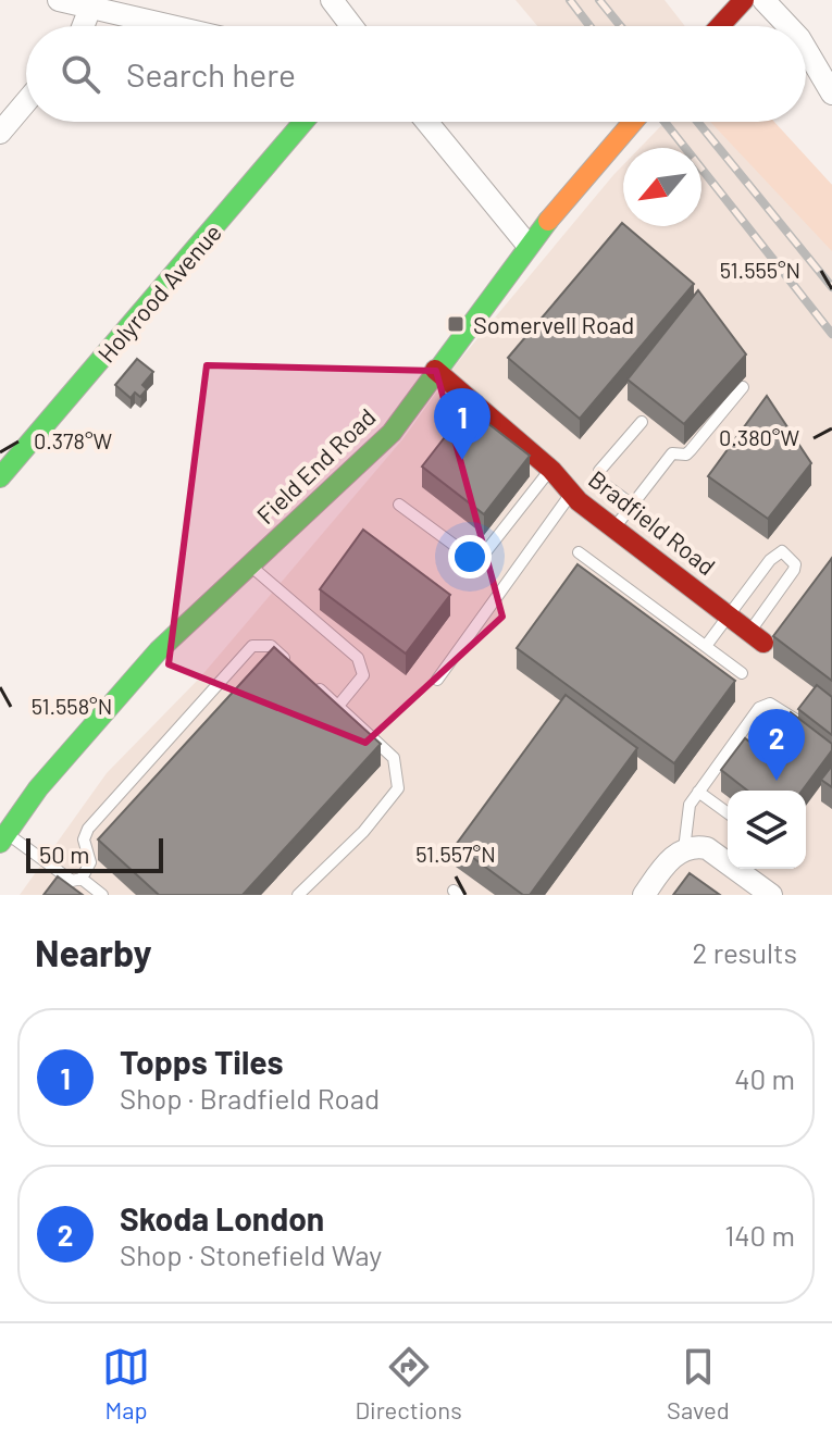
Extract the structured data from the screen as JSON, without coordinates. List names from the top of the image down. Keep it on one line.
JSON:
{"streets":{"street":["Holyrood Avenue","Field End Road","Bradfield Road"]},"crossings":[["Field End Road","Bradfield Road"]],"places":{"transit":["Somervell Road"]},"scale_bar":"50 m","north":"bottom left","page":{"search":"Search here","pins":["1","2"],"scale":"50 m","heading":["Nearby","2 results"],"list":[{"mark":"1","name":"Topps Tiles","note":"Shop · Bradfield Road","value":"40 m"},{"mark":"2","name":"Skoda London","note":"Shop · Stonefield Way","value":"140 m"}],"nav":["Map","Directions","Saved"]},"coordinates":["51.555°N","0.380°W","0.378°W","51.558°N","51.557°N"]}
